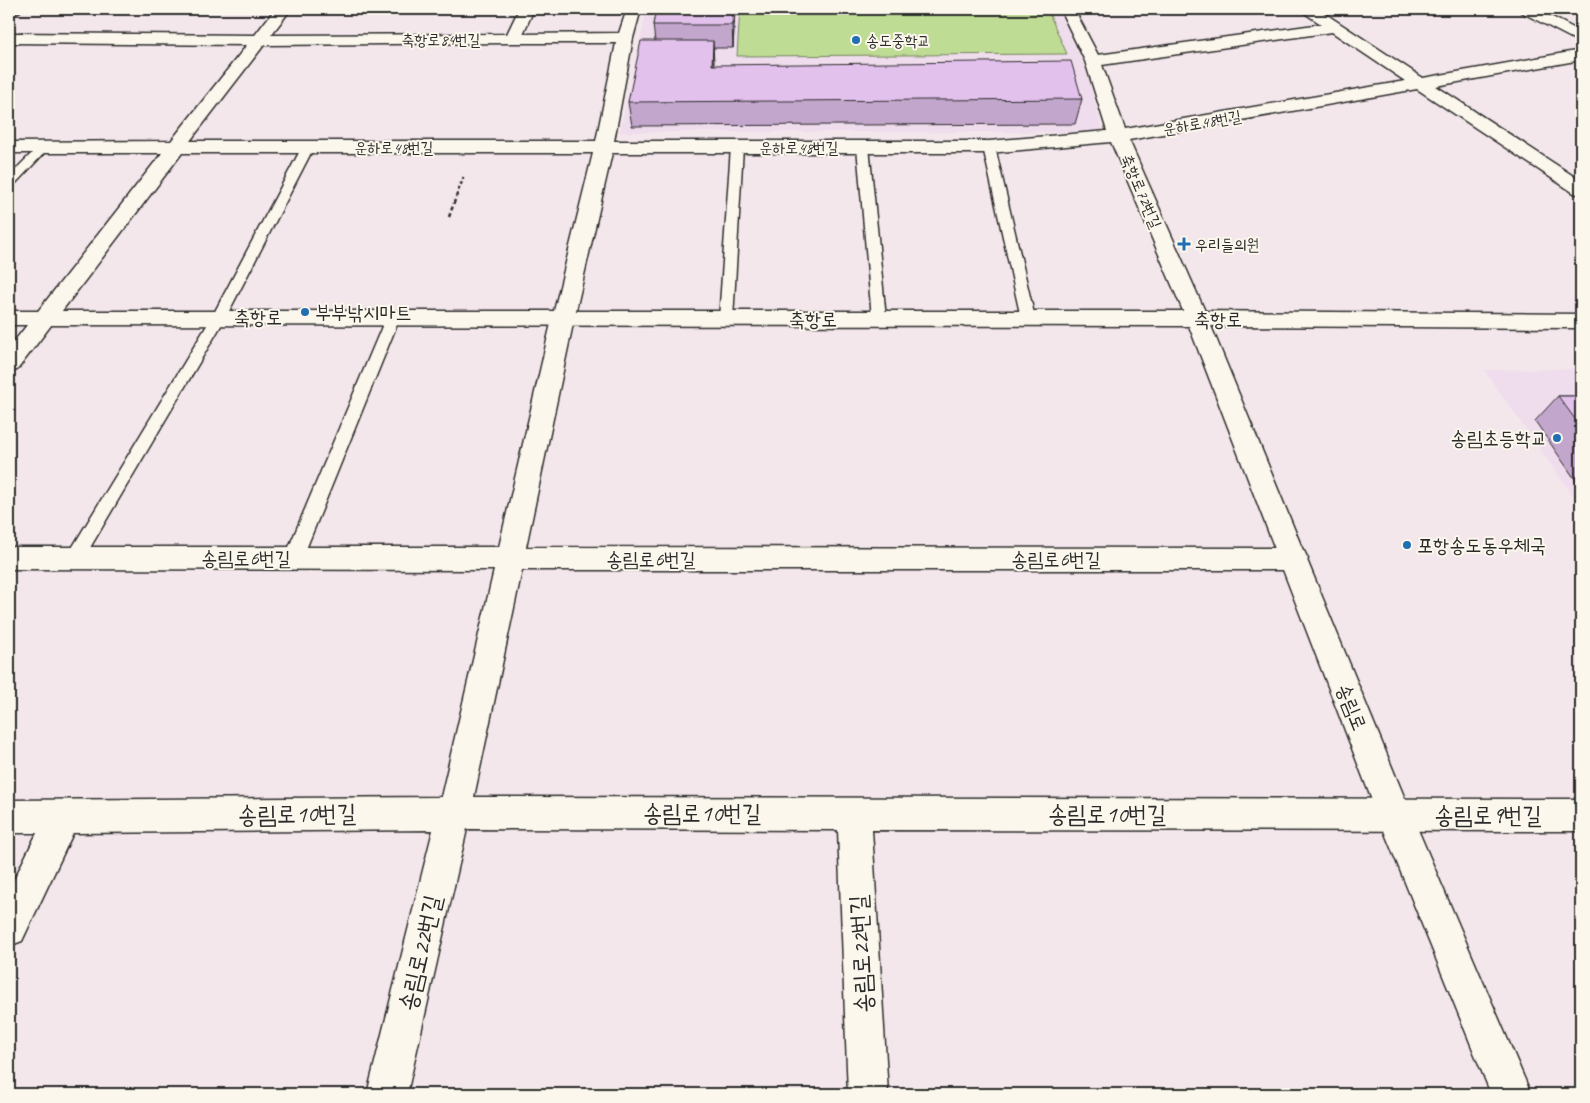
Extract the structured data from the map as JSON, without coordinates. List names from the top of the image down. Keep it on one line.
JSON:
{"streets":{"street":["축항로84번길","운하로48번길","축항로72번길","축항로","송림로6번길","송림로","송림로10번길","송림로9번길","송림로22번길"]},"crossings":[["운하로48번길","축항로72번길"],["축항로72번길","축항로"],["축항로72번길","송림로"],["축항로","송림로"],["축항로","송림로22번길"],["송림로6번길","송림로"],["송림로6번길","송림로22번길"],["송림로","송림로10번길"],["송림로","송림로9번길"],["송림로10번길","송림로9번길"],["송림로10번길","송림로22번길"]],"places":{"other":["송도중학교","부부낚시마트","송림초등학교","포항송도동우체국"],"health":["우리들의원"]}}
